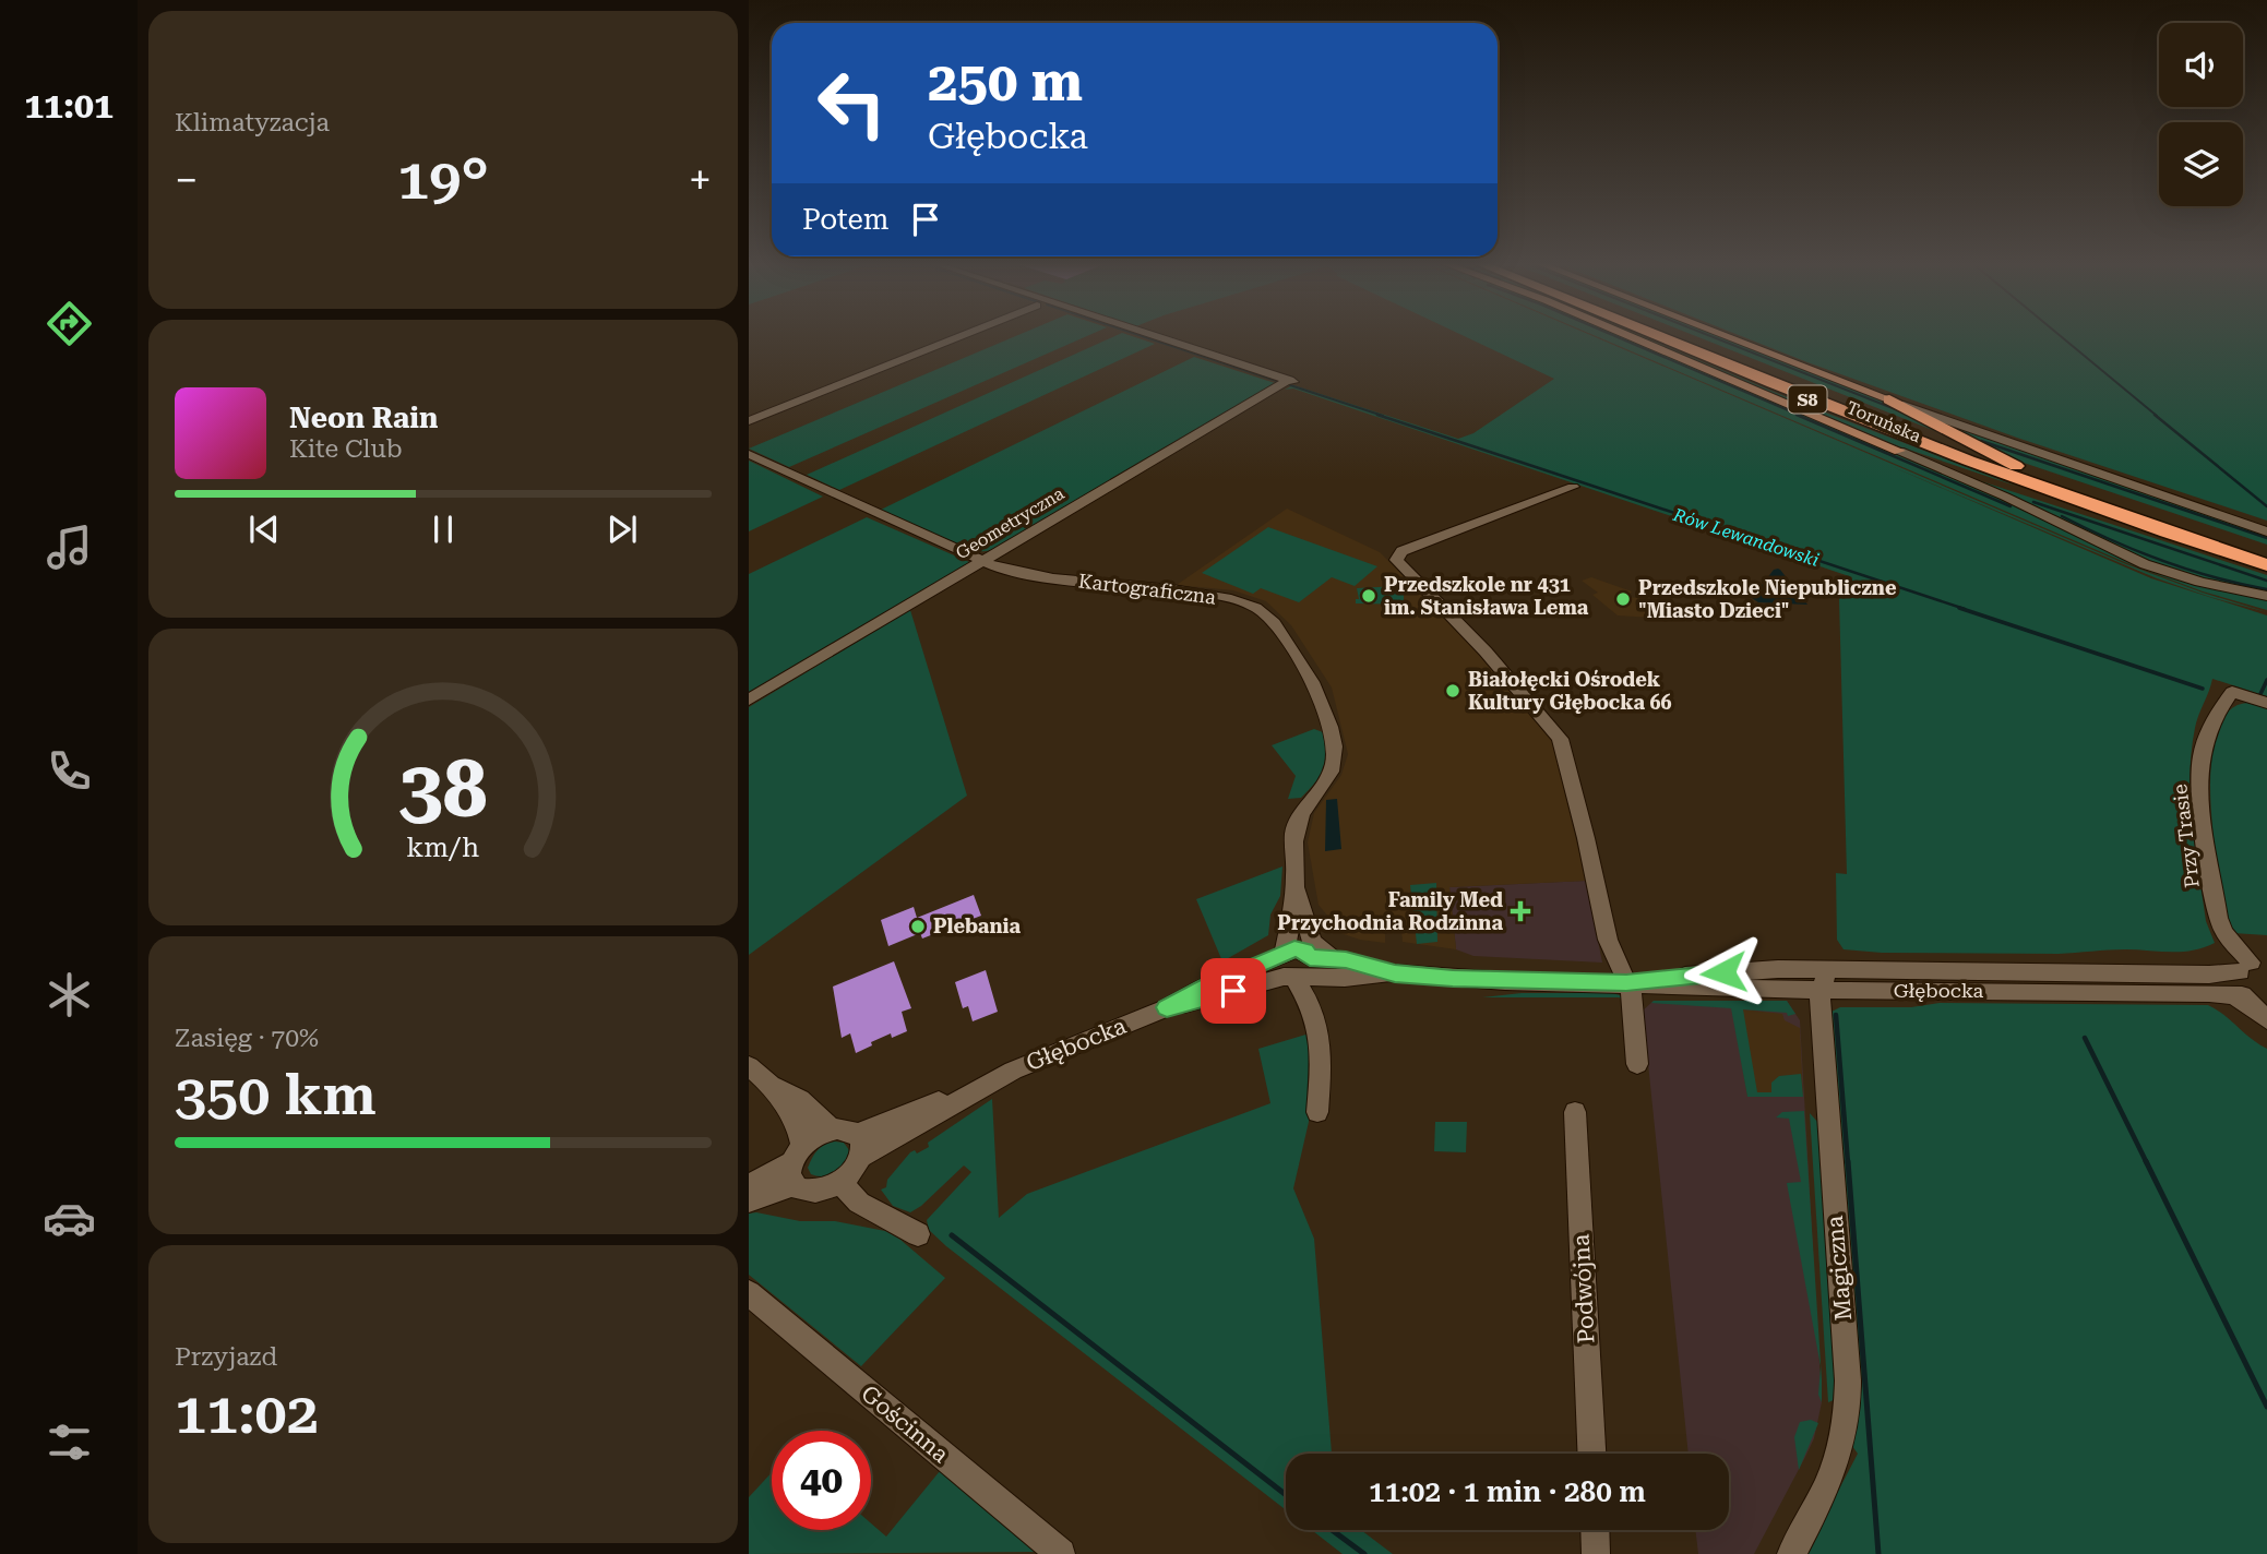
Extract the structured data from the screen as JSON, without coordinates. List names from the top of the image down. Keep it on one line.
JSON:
{"streets":{"highway":["S8","Toruńska"],"street":["Geometryczna","Kartograficzna","Przy Trasie","Głębocka","Magiczna","Podwójna","Gościnna"]},"crossings":[["Geometryczna","Kartograficzna"],["Kartograficzna","Głębocka"],["Przy Trasie","Głębocka"],["Głębocka","Magiczna"]],"water":["Rów Lewandowski"],"places":{"other":["Przedszkole nr 431 im. Stanisława Lema","Przedszkole Niepubliczne \"Miasto Dzieci\"","Białołęcki Ośrodek Kultury Głębocka 66","Plebania"],"health":["Family Med Przychodnia Rodzinna"]},"page":{"tabs":"11:01","tile":["Klimatyzacja",["Zasięg · 70%","350 km"],["Przyjazd","11:02"]],"turn":["250 m","Głębocka"],"heat":["−","19°","+"],"then":"Potem","song":["Neon Rain","Kite Club"],"limit":"40","trip":"11:02 · 1 min · 280 m","gauge":["38","km/h"]}}
